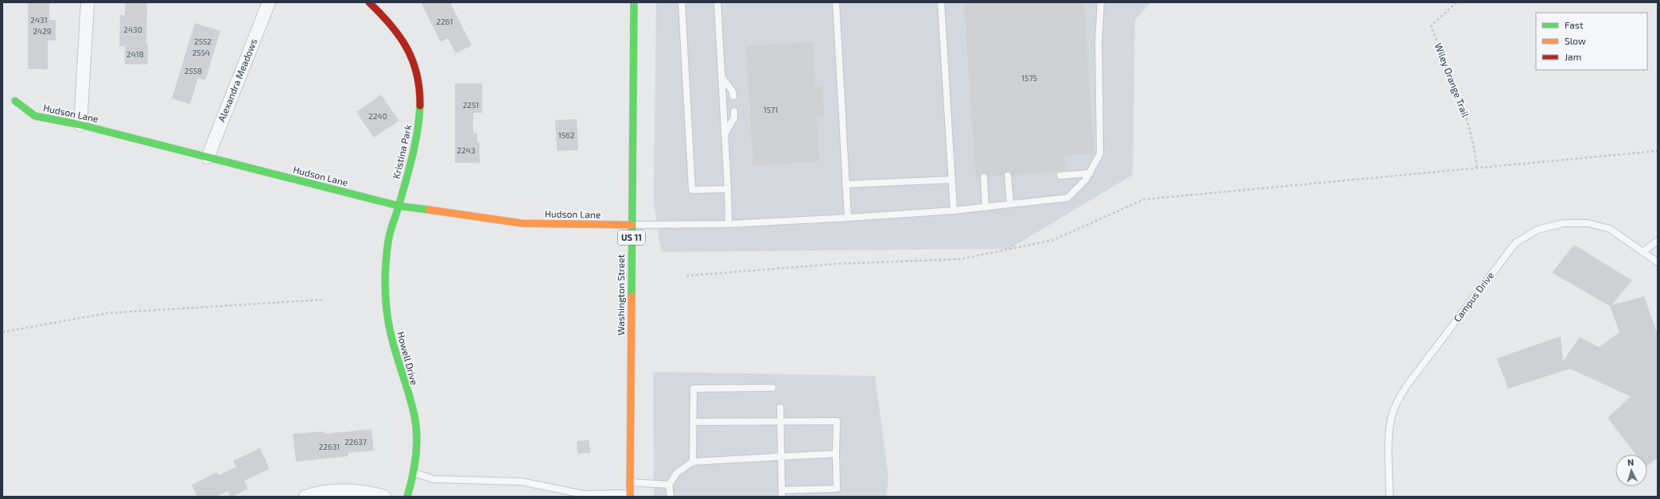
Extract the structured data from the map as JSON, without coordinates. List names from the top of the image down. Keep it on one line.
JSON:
{"streets":{"street":["Alexandra Meadows","Hudson Lane","Kristina Park","US 11","Washington Street","Howell Drive"],"lane":["Campus Drive"],"path":["Wiley Orange Trail"]},"crossings":[["Alexandra Meadows","Hudson Lane"],["Hudson Lane","Kristina Park"],["Hudson Lane","Washington Street"],["Hudson Lane","Howell Drive"],["Kristina Park","Howell Drive"],["US 11","Washington Street"]],"house_numbers":["2431","2261","2430","2429","2552","2554","2418","2558","1575","2251","1571","2240","1562","2243","22637","22631"],"legend":["Fast","Slow","Jam"],"north":"top"}
